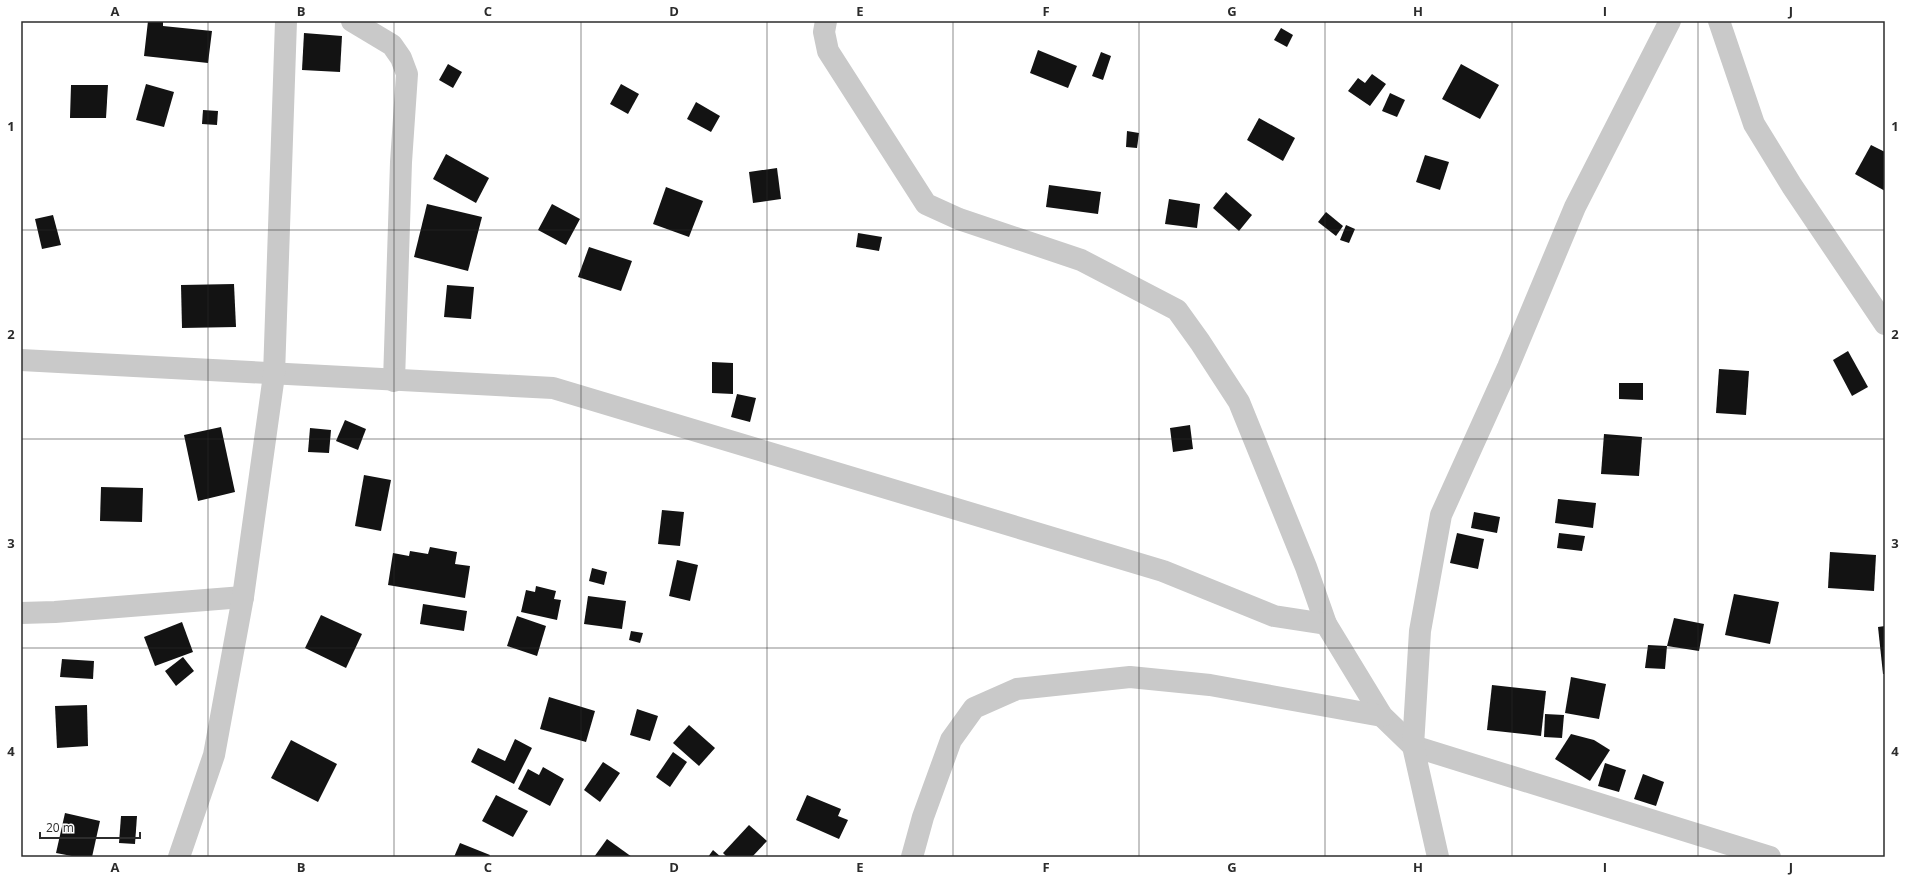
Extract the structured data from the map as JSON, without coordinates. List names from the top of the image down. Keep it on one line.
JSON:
{"scale_bar":"20 m","grid":{"columns":["A","B","C","D","E","F","G","H","I","J"],"rows":["1","2","3","4"]}}
